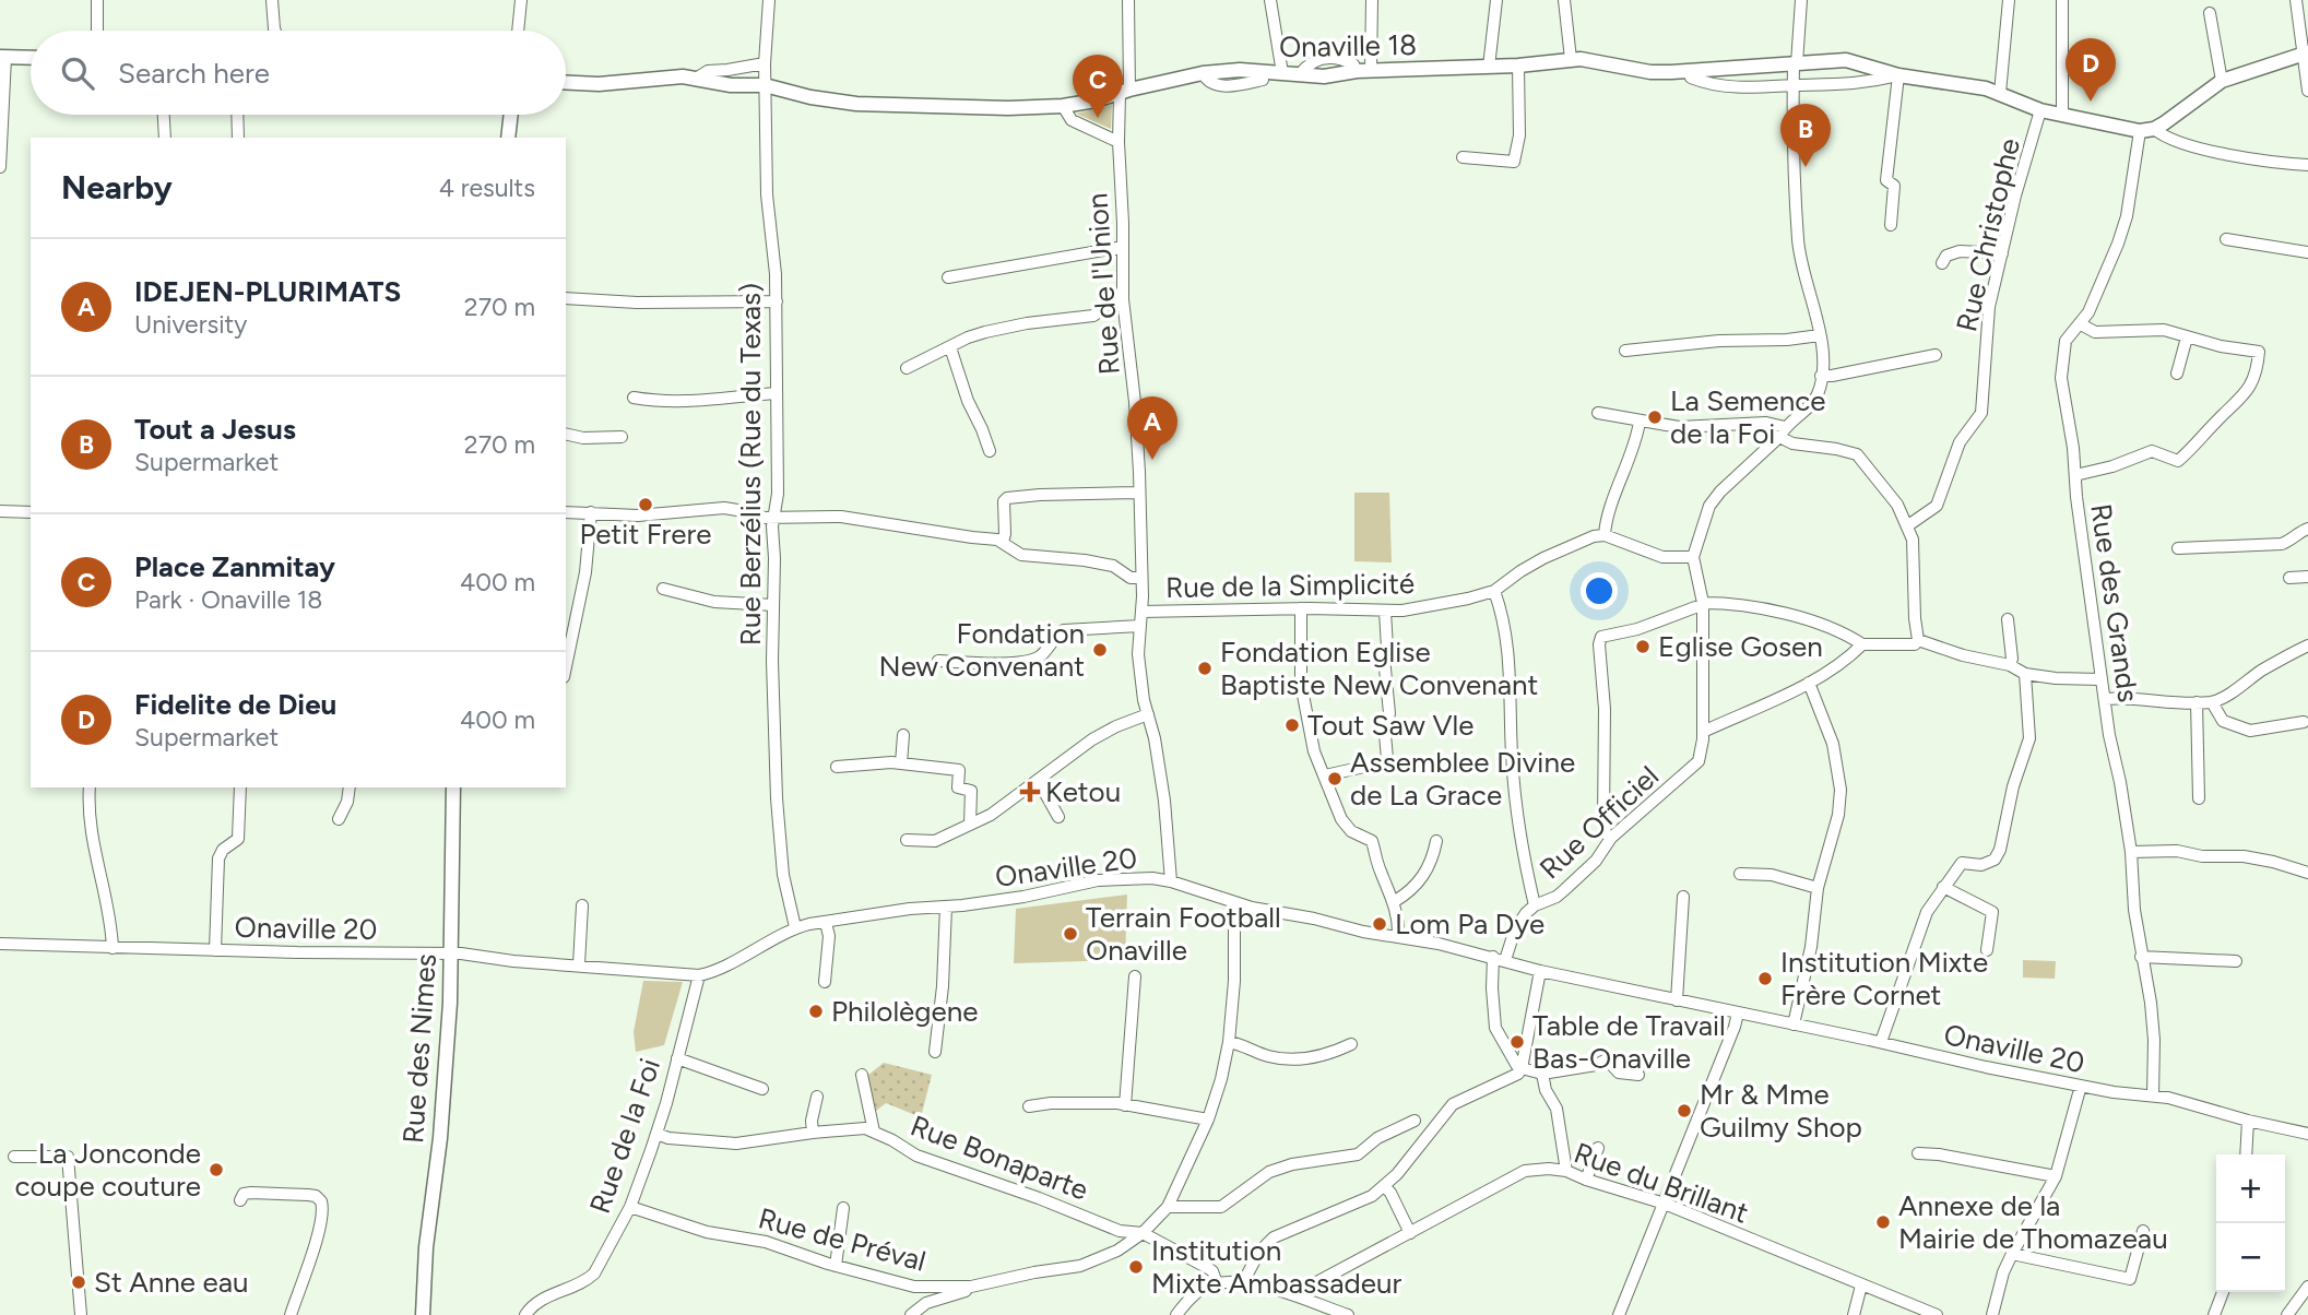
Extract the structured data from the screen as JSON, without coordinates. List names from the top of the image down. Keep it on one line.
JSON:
{"streets":{"street":["Onaville 18","Rue Christophe","Rue de l'Union","Rue Berzélius (Rue du Texas)","Rue de la Simplicité","Rue des Grands","Rue Officiel","Onaville 20","Rue des Nimes","Rue de la Foi","Rue Bonaparte","Rue du Brillant","Rue de Préval"]},"crossings":[["Onaville 18","Rue Christophe"],["Onaville 18","Rue de l'Union"],["Onaville 18","Rue Berzélius (Rue du Texas)"],["Onaville 18","Rue des Grands"],["Rue de l'Union","Rue de la Simplicité"],["Rue de l'Union","Onaville 20"],["Rue Berzélius (Rue du Texas)","Onaville 20"],["Rue des Grands","Onaville 20"],["Rue Officiel","Onaville 20"],["Onaville 20","Rue des Nimes"],["Onaville 20","Rue de la Foi"],["Onaville 20","Rue de Préval"],["Rue de la Foi","Rue Bonaparte"],["Rue de la Foi","Rue de Préval"],["Rue Bonaparte","Rue de Préval"]],"places":{"other":["La Semence de la Foi","Petit Frere","Eglise Gosen","Fondation New Convenant","Fondation Eglise Baptiste New Convenant","Tout Saw Vle","Assemblee Divine de La Grace","Lom Pa Dye","Terrain Football Onaville","Institution Mixte Frère Cornet","Philolègene","Table de Travail Bas-Onaville","Mr & Mme Guilmy Shop","La Jonconde coupe couture","Annexe de la Mairie de Thomazeau","Institution Mixte Ambassadeur","St Anne eau"],"health":["Ketou"]},"page":{"search":"Search here","pins":["D","C","B","A"],"heading":["Nearby","4 results"],"list":[{"mark":"A","name":"IDEJEN-PLURIMATS","note":"University","value":"270 m"},{"mark":"B","name":"Tout a Jesus","note":"Supermarket","value":"270 m"},{"mark":"C","name":"Place Zanmitay","note":"Park · Onaville 18","value":"400 m"},{"mark":"D","name":"Fidelite de Dieu","note":"Supermarket","value":"400 m"}],"map_buttons":["+","−"]}}
